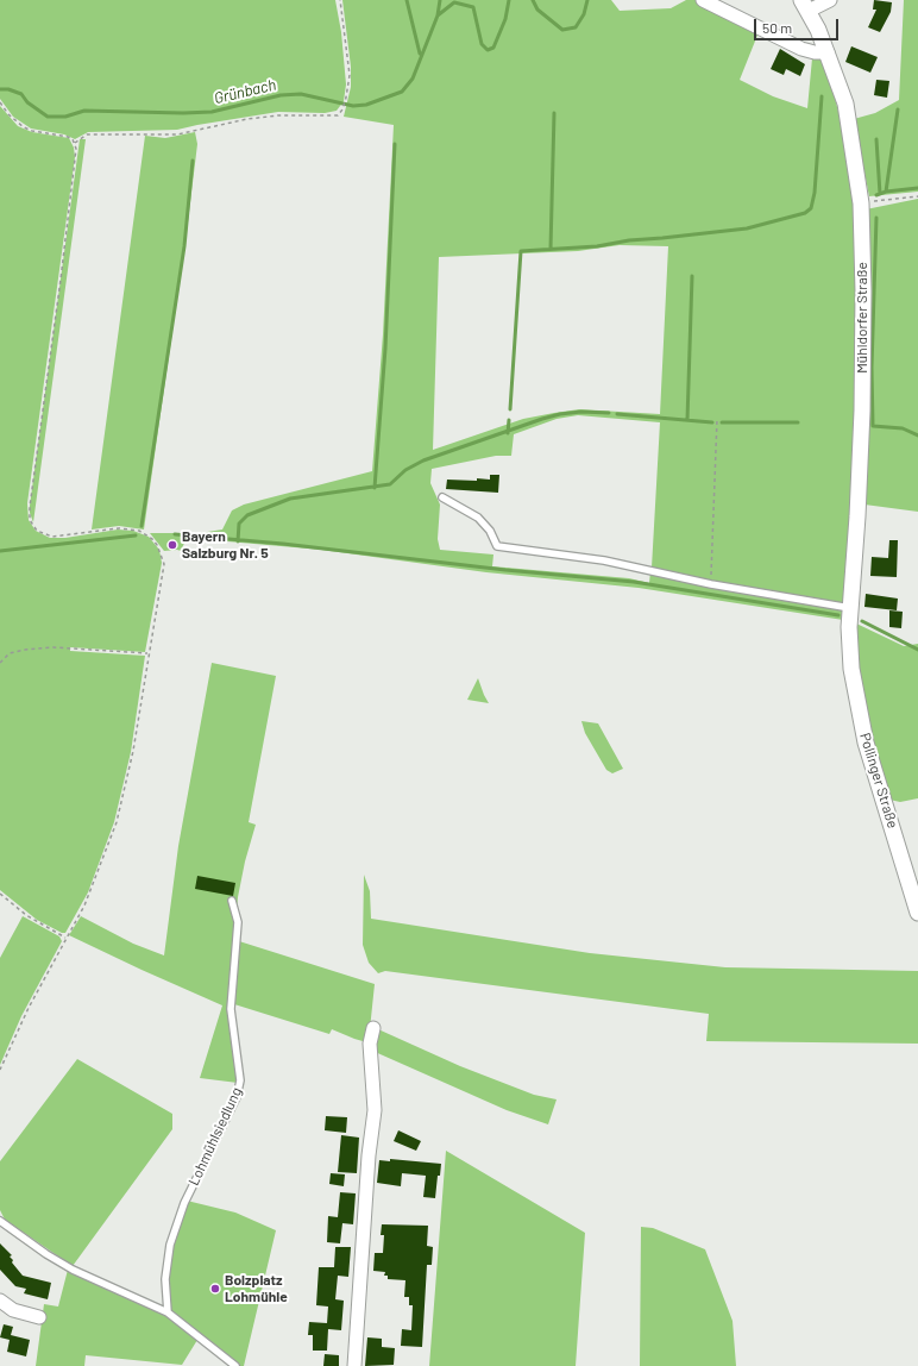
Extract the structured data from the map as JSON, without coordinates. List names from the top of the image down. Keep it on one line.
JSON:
{"streets":{"street":["Mühldorfer Straße","Pollinger Straße"],"lane":["Lohmühlsiedlung"]},"crossings":[["Mühldorfer Straße","Pollinger Straße"]],"water":["Grünbach"],"places":["Bayern Salzburg Nr. 5","Bolzplatz Lohmühle"],"scale_bar":"50 m"}
